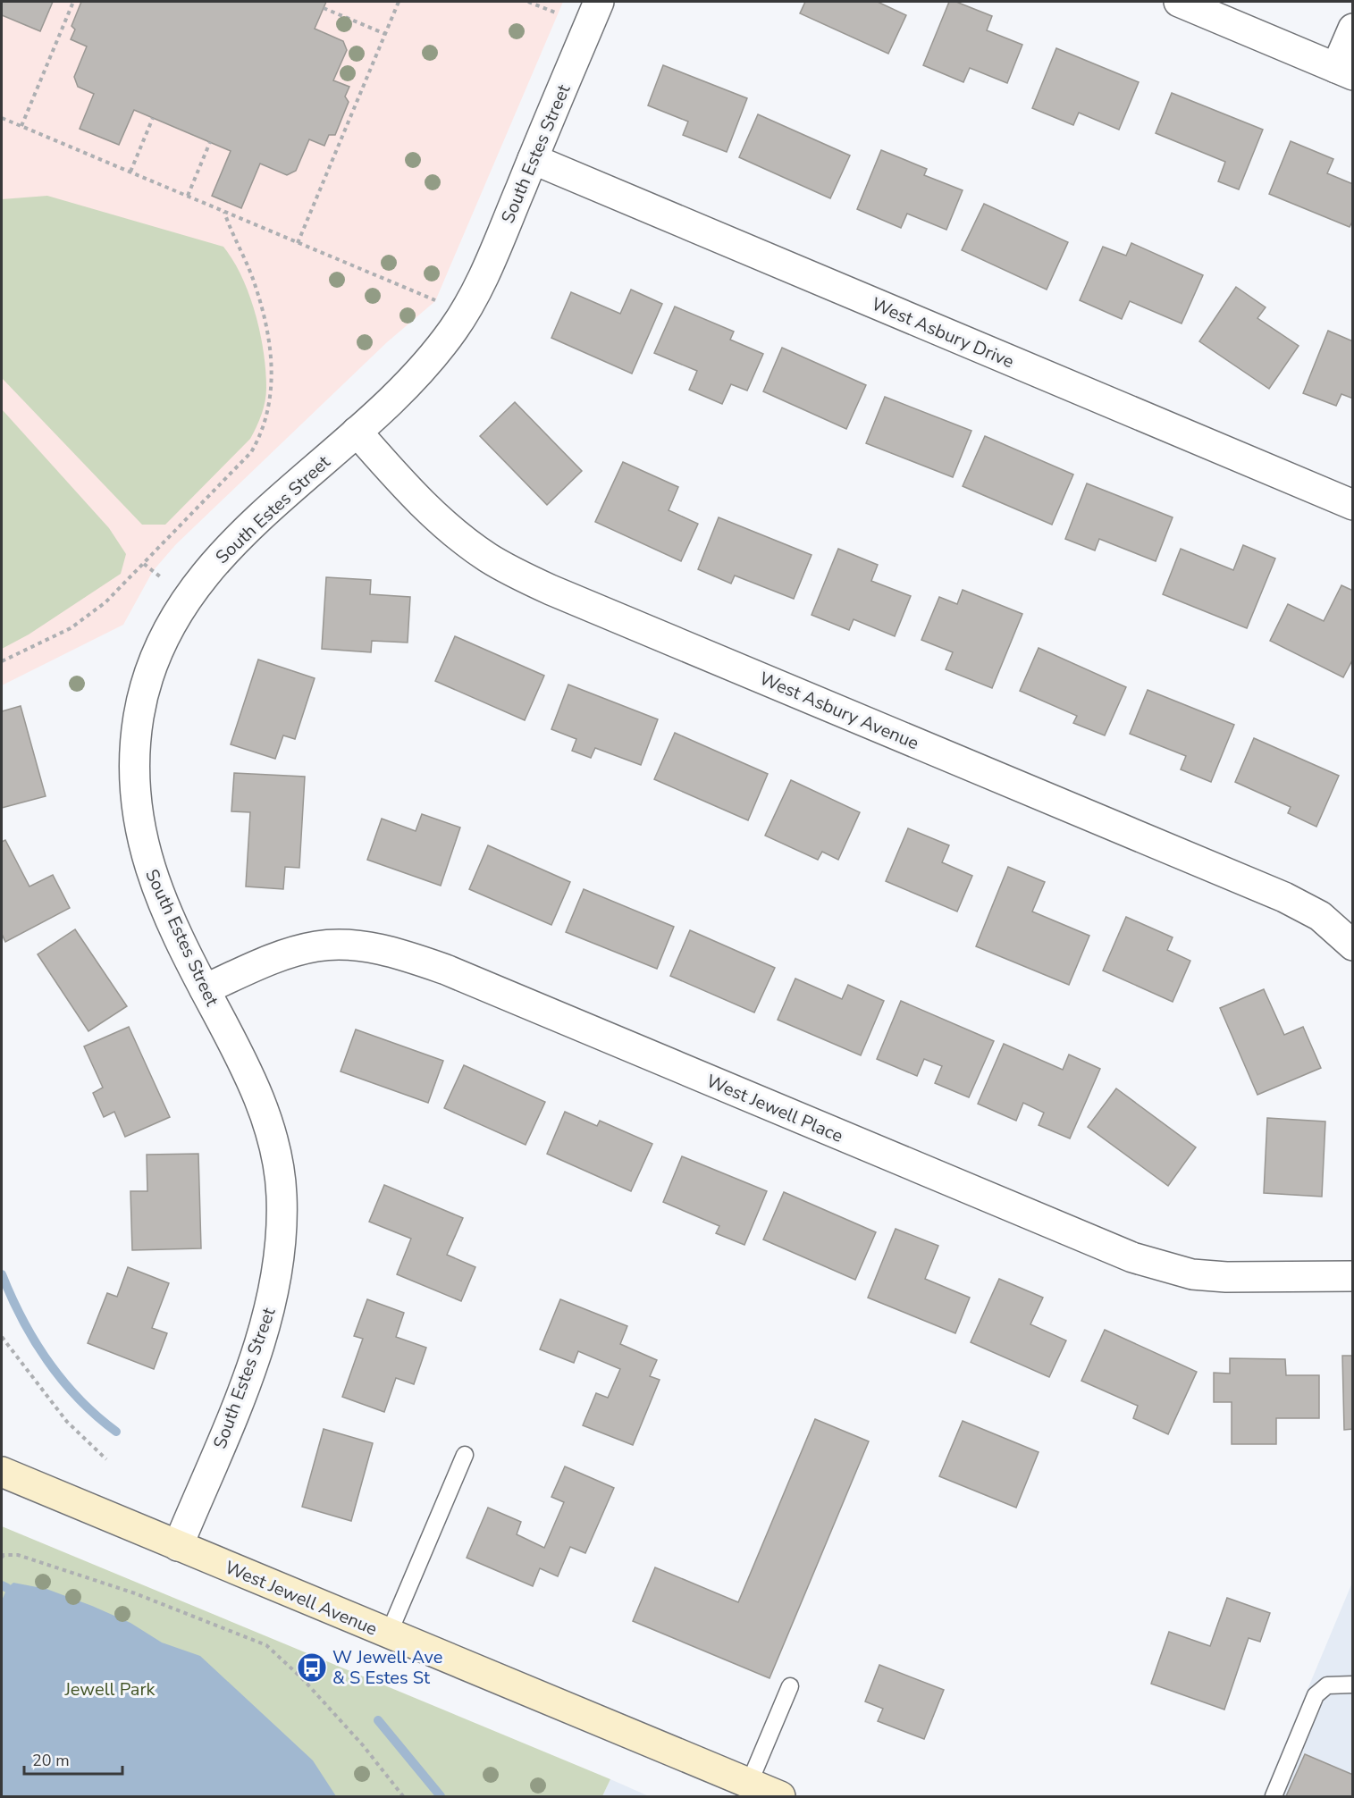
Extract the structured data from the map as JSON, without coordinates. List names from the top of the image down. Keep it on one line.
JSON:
{"streets":{"main road":["West Jewell Avenue"],"street":["South Estes Street","West Asbury Drive","West Asbury Avenue","West Jewell Place"]},"crossings":[["South Estes Street","West Asbury Drive"],["South Estes Street","West Asbury Avenue"],["South Estes Street","West Jewell Place"],["South Estes Street","West Jewell Avenue"]],"parks":["Jewell Park"],"places":{"bus stop":["W Jewell Ave & S Estes St"]},"scale_bar":"20 m"}
